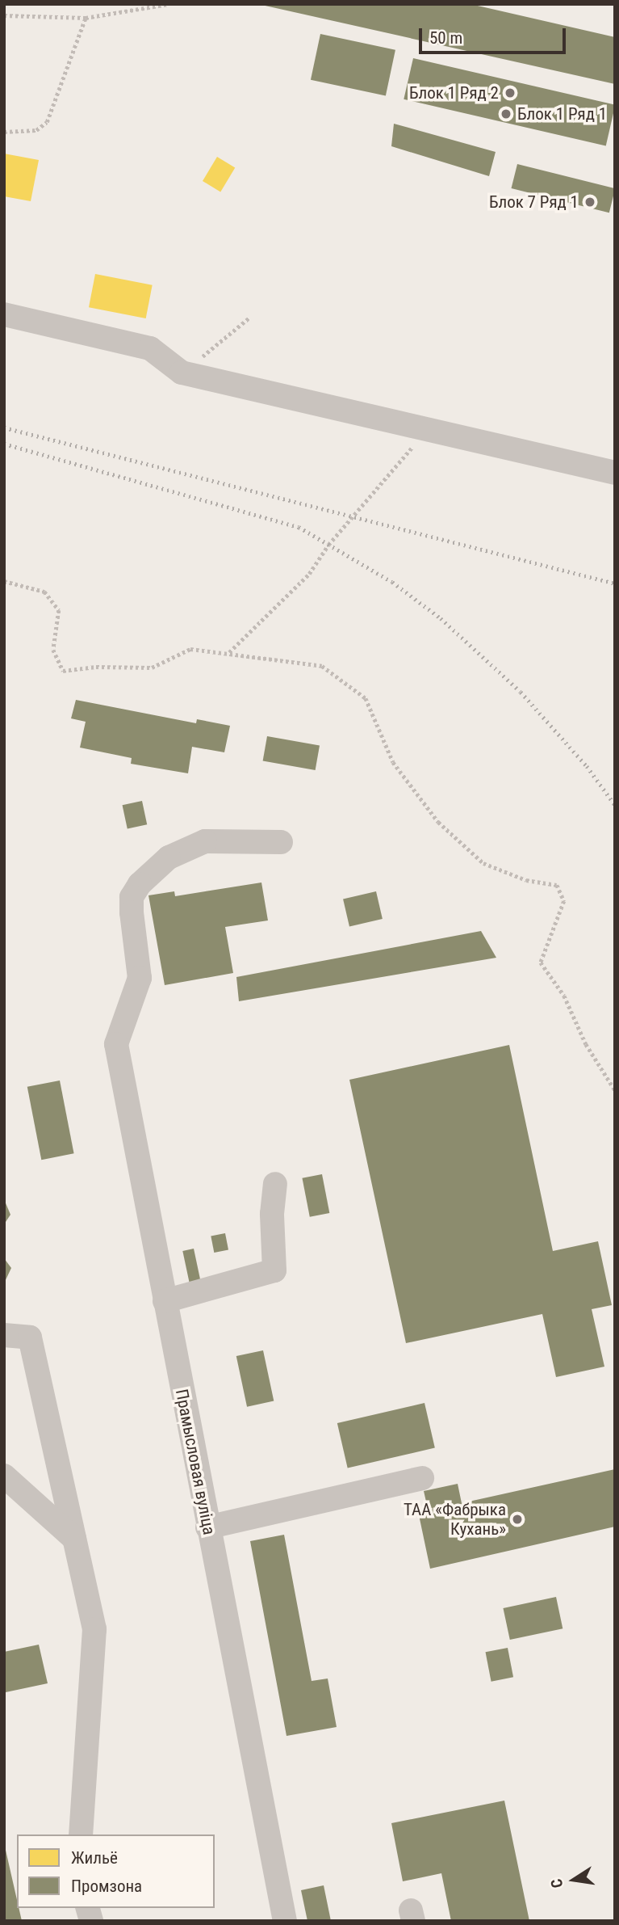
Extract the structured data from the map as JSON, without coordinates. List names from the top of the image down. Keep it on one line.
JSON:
{"streets":{"street":["Прамысловая вуліца"]},"places":["Блок 1 Ряд 2","Блок 1 Ряд 1","Блок 7 Ряд 1","ТАА «Фабрыка Кухань»"],"legend":["Жильё","Промзона"],"scale_bar":"50 m","north":"left"}
